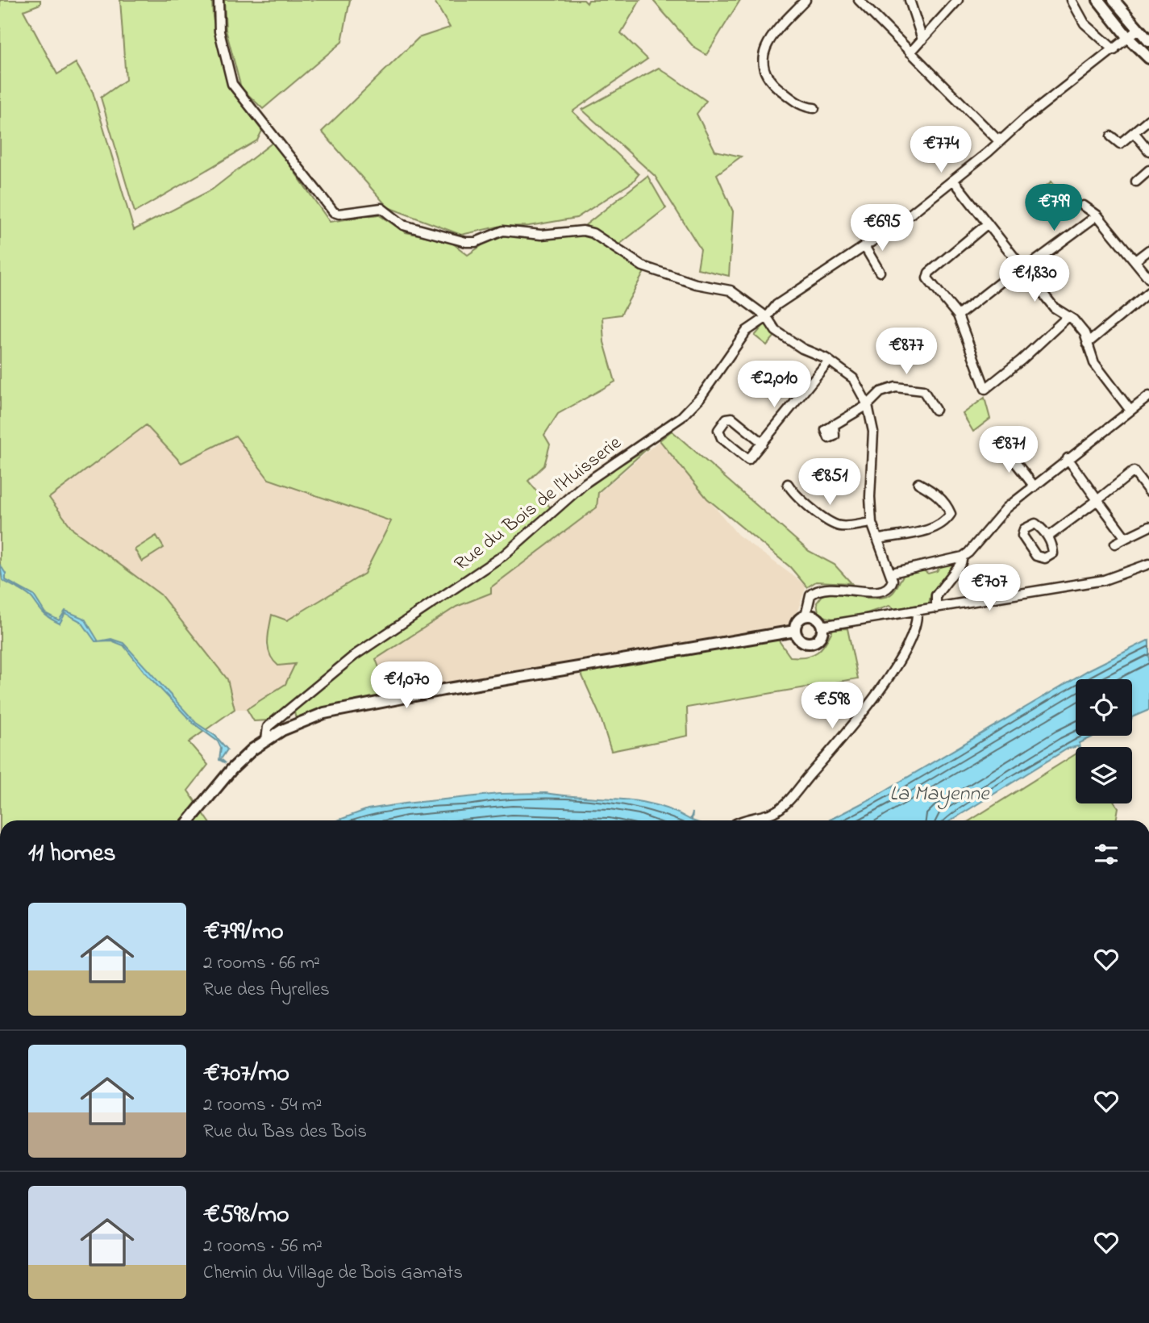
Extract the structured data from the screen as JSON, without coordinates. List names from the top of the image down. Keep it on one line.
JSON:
{"streets":{"street":["Rue du Bois de l'Huisserie"]},"water":["La Mayenne"],"page":{"price":["€774","€799","€695","€1,830","€877","€2,010","€871","€851","€707","€1,070","€598"],"heading":"11 homes","list":[{"name":"€799/mo","note":"2 rooms · 66 m² · Rue des Ayrelles"},{"name":"€707/mo","note":"2 rooms · 54 m² · Rue du Bas des Bois"},{"name":"€598/mo","note":"2 rooms · 56 m² · Chemin du Village de Bois Gamats"}]}}
